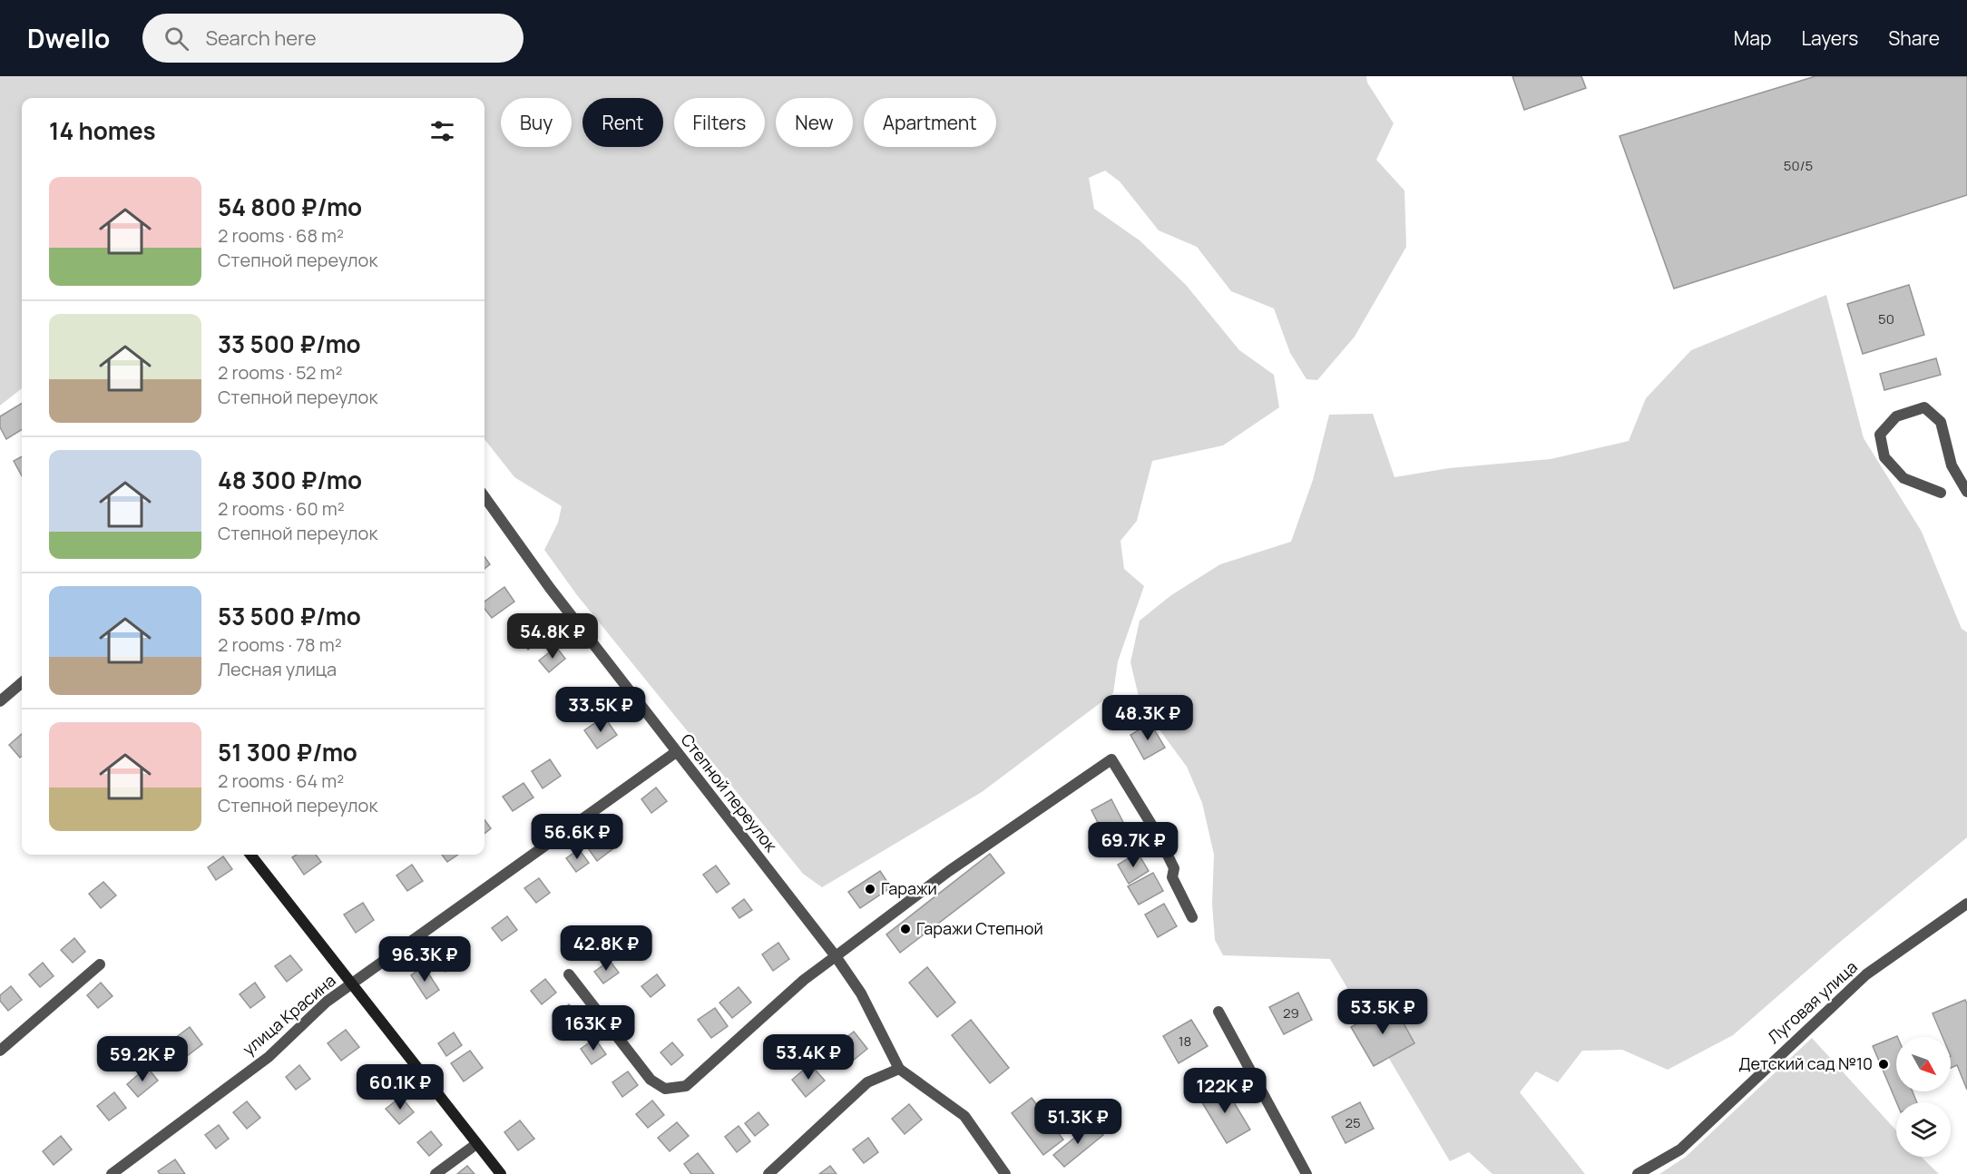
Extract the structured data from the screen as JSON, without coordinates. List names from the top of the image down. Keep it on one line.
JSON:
{"streets":{"street":["Степной переулок","Луговая улица","улица Красина"]},"crossings":[["Степной переулок","улица Красина"]],"places":["Гаражи","Гаражи Степной","Детский сад №10"],"house_numbers":["50/5","50","29","18","25"],"north":"bottom right","page":{"header":"Dwello","search":"Search here","nav":["Map","Layers","Share"],"chip":["Buy","Rent","Filters","New","Apartment"],"heading":"14 homes","list":[{"name":"54 800 ₽/mo","note":"2 rooms · 68 m² · Степной переулок"},{"name":"33 500 ₽/mo","note":"2 rooms · 52 m² · Степной переулок"},{"name":"48 300 ₽/mo","note":"2 rooms · 60 m² · Степной переулок"},{"name":"53 500 ₽/mo","note":"2 rooms · 78 m² · Лесная улица"},{"name":"51 300 ₽/mo","note":"2 rooms · 64 m² · Степной переулок"}],"price":["54.8K ₽","33.5K ₽","48.3K ₽","56.6K ₽","69.7K ₽","42.8K ₽","96.3K ₽","53.5K ₽","163K ₽","53.4K ₽","59.2K ₽","60.1K ₽","122K ₽","51.3K ₽"]}}
